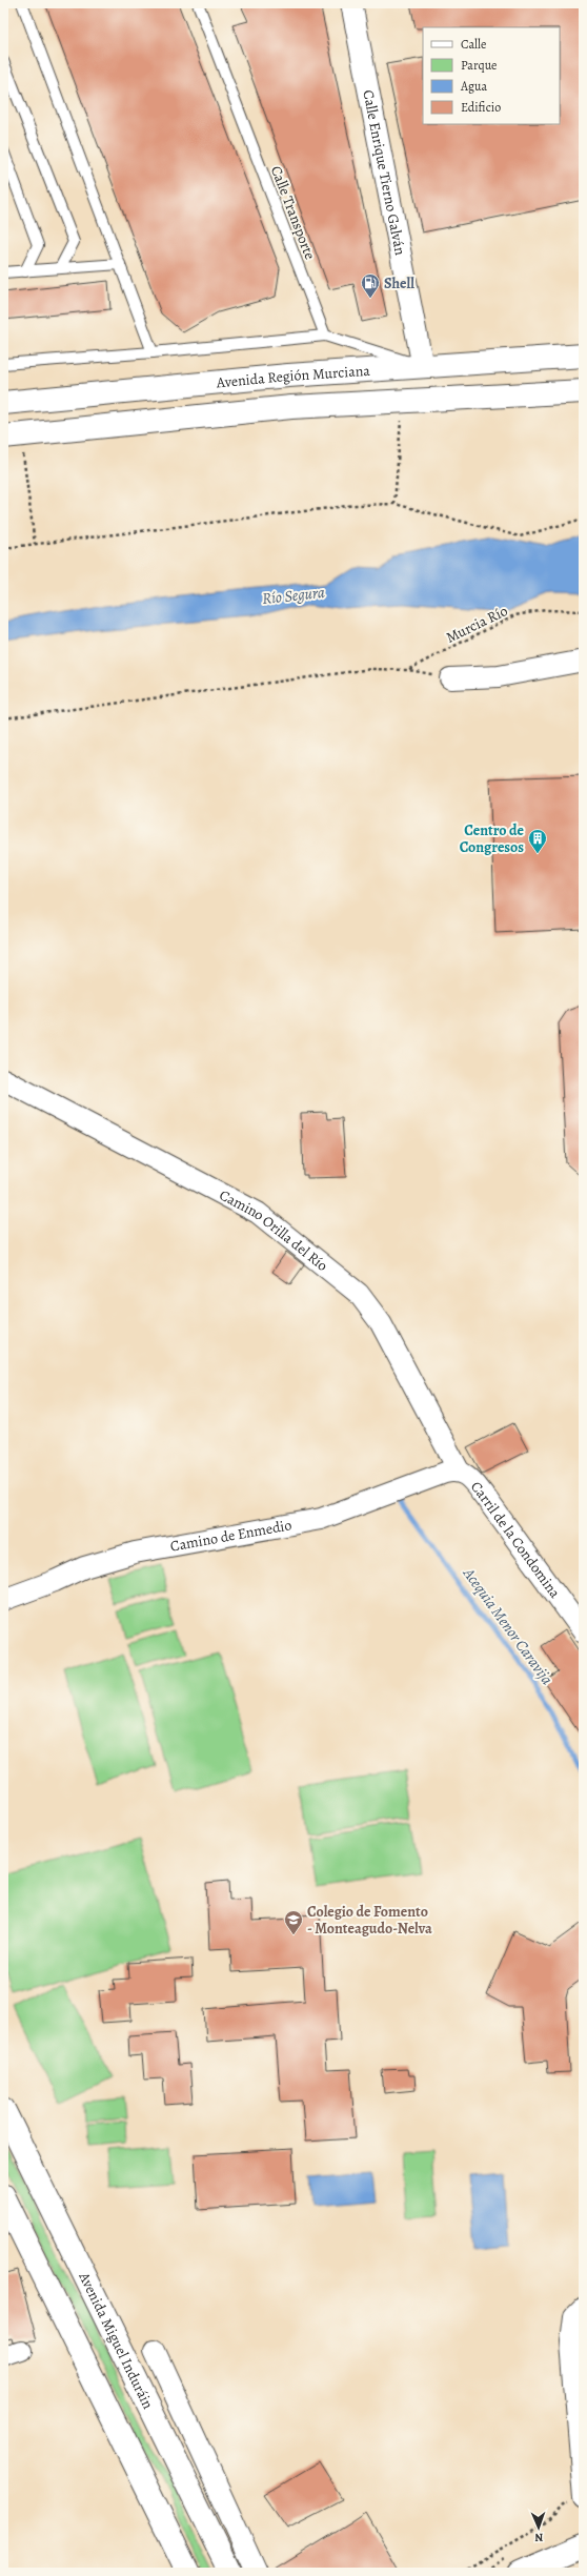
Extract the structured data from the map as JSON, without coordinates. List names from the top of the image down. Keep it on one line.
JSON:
{"streets":{"main road":["Avenida Región Murciana","Avenida Miguel Induráin"],"street":["Calle Enrique Tierno Galván","Camino Orilla del Río","Camino de Enmedio","Carril de la Condomina"],"lane":["Calle Transporte"],"path":["Murcia Río"]},"crossings":[["Calle Enrique Tierno Galván","Avenida Región Murciana"],["Camino Orilla del Río","Camino de Enmedio"],["Camino Orilla del Río","Carril de la Condomina"],["Camino de Enmedio","Carril de la Condomina"]],"water":["Río Segura","Acequia Menor Caravija"],"places":{"fuel station":["Shell"],"building":["Centro de Congresos"],"school or university":["Colegio de Fomento - Monteagudo-Nelva"]},"legend":["Calle","Parque","Agua","Edificio"],"north":"bottom"}
